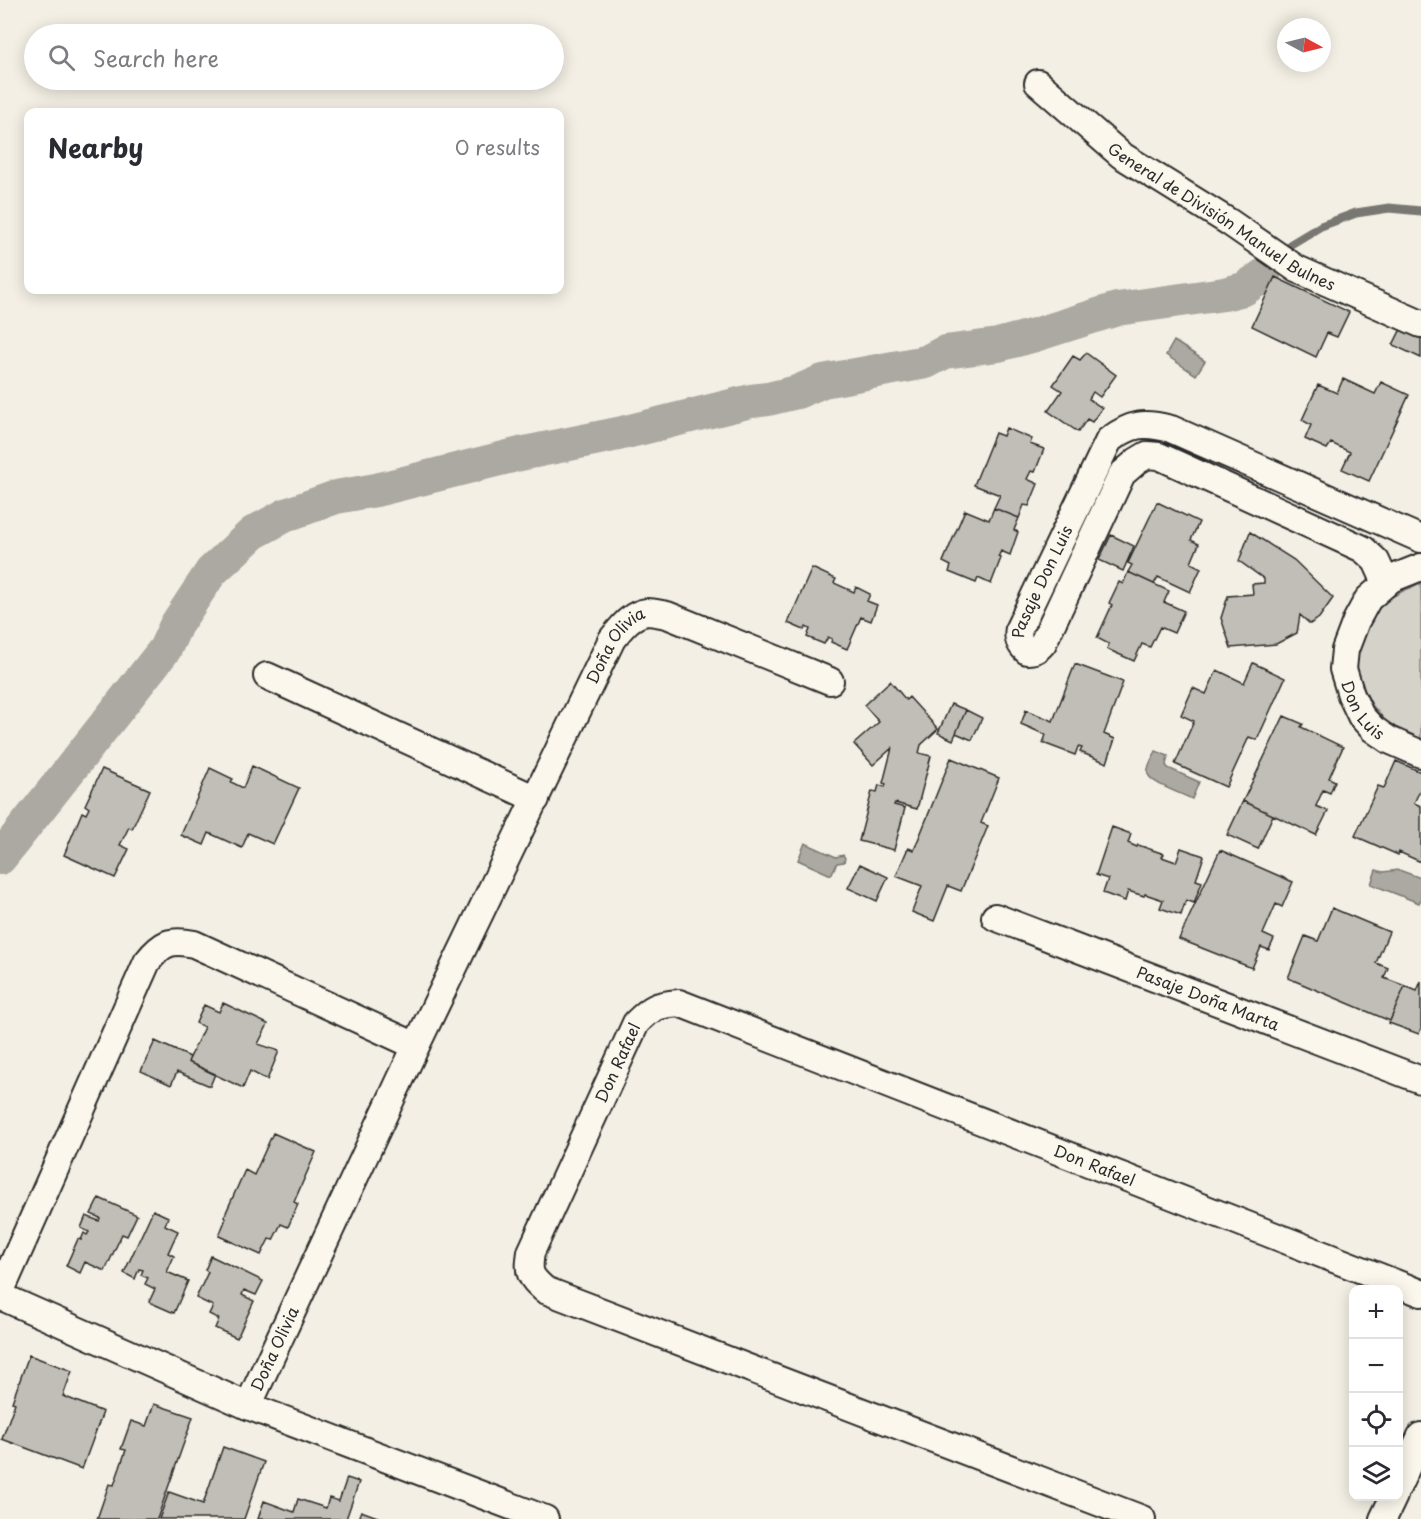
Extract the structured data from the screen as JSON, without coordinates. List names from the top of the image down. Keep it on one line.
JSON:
{"streets":{"street":["General de División Manuel Bulnes","Pasaje Don Luis","Doña Olivia","Don Luis","Pasaje Doña Marta","Don Rafael"]},"crossings":[["Pasaje Don Luis","Don Luis"]],"north":"right","page":{"search":"Search here","heading":["Nearby","0 results"],"map_buttons":["+","−"]}}
